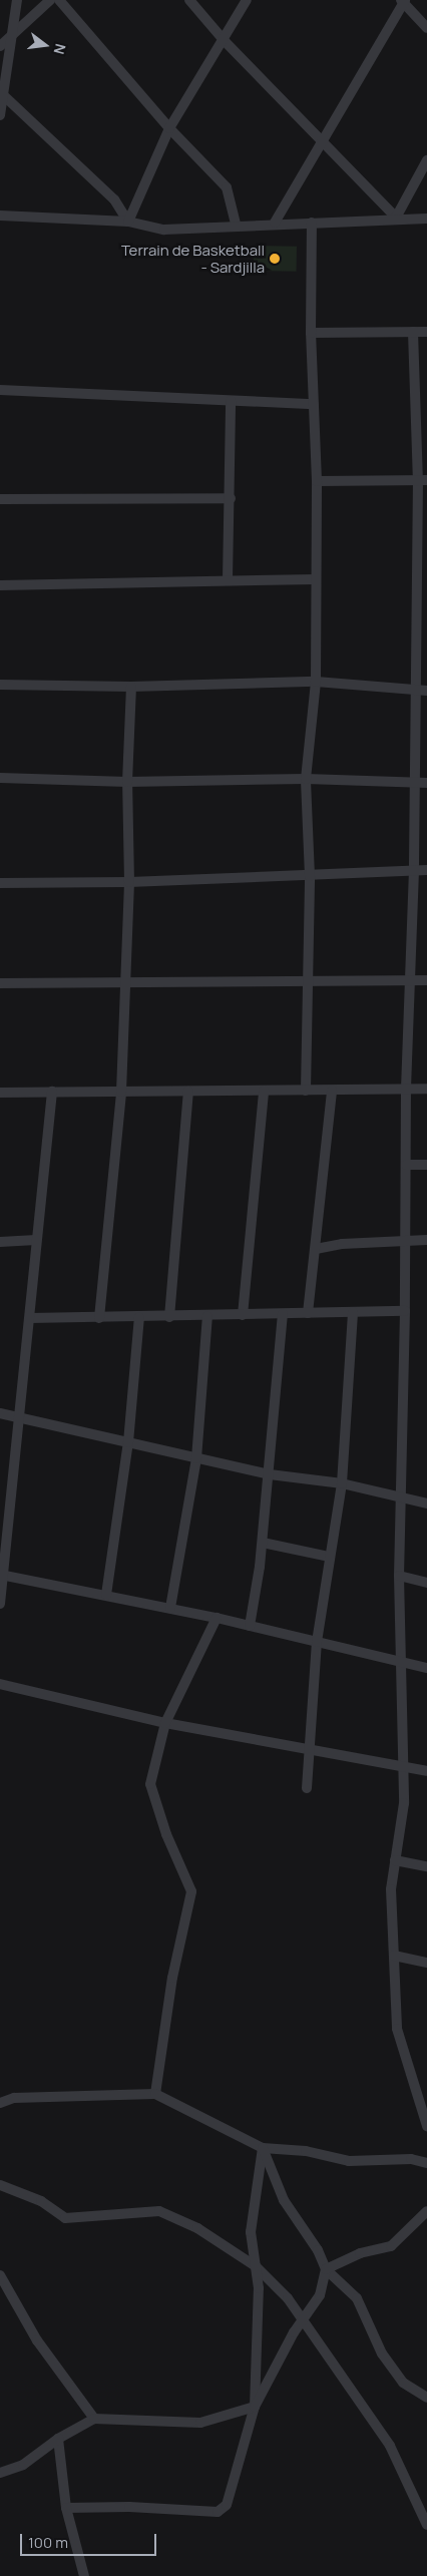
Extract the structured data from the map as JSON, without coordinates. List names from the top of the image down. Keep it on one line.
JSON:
{"places":["Terrain de Basketball - Sardjilla"],"scale_bar":"100 m","north":"right"}
